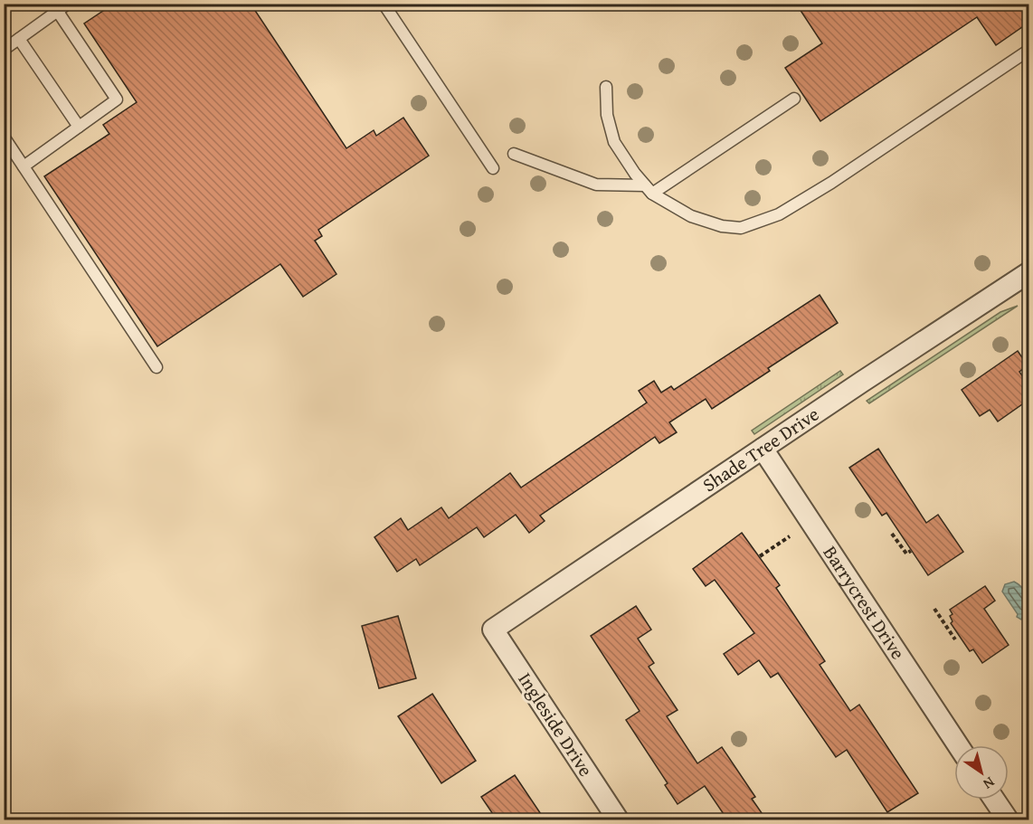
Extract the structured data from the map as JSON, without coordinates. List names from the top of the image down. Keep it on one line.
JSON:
{"streets":{"street":["Shade Tree Drive","Barrycrest Drive","Ingleside Drive"]},"crossings":[["Shade Tree Drive","Barrycrest Drive"],["Shade Tree Drive","Ingleside Drive"]],"north":"bottom right"}
